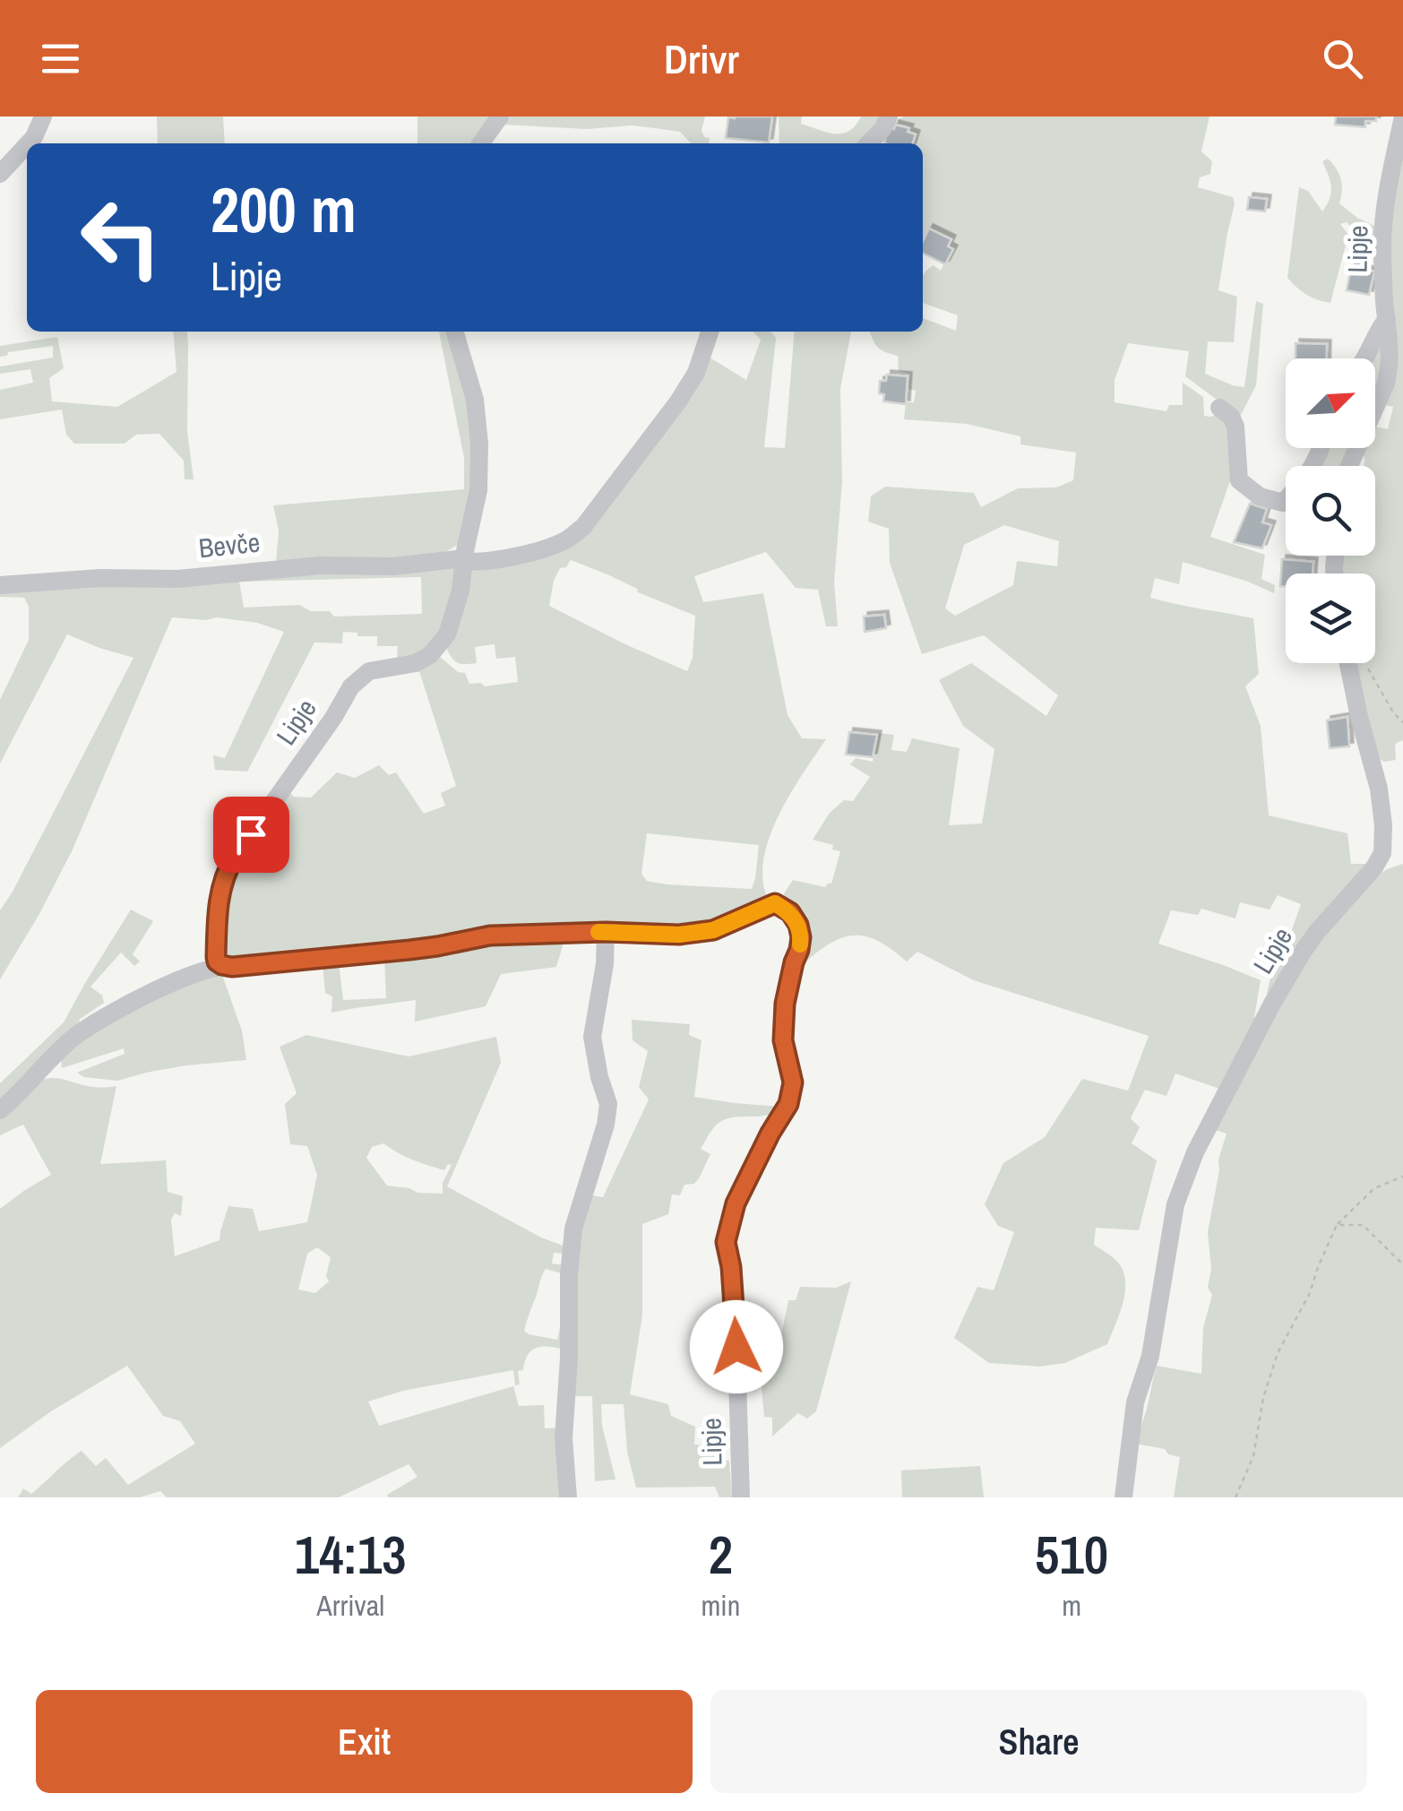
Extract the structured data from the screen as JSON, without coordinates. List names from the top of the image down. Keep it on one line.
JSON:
{"streets":{"street":["Lipje","Bevče"]},"crossings":[["Lipje","Bevče"]],"north":"top right","page":{"header":"Drivr","turn":["200 m","Lipje"],"eta":["14:13","Arrival","2","min","510","m"],"buttons":["Exit","Share"]}}
